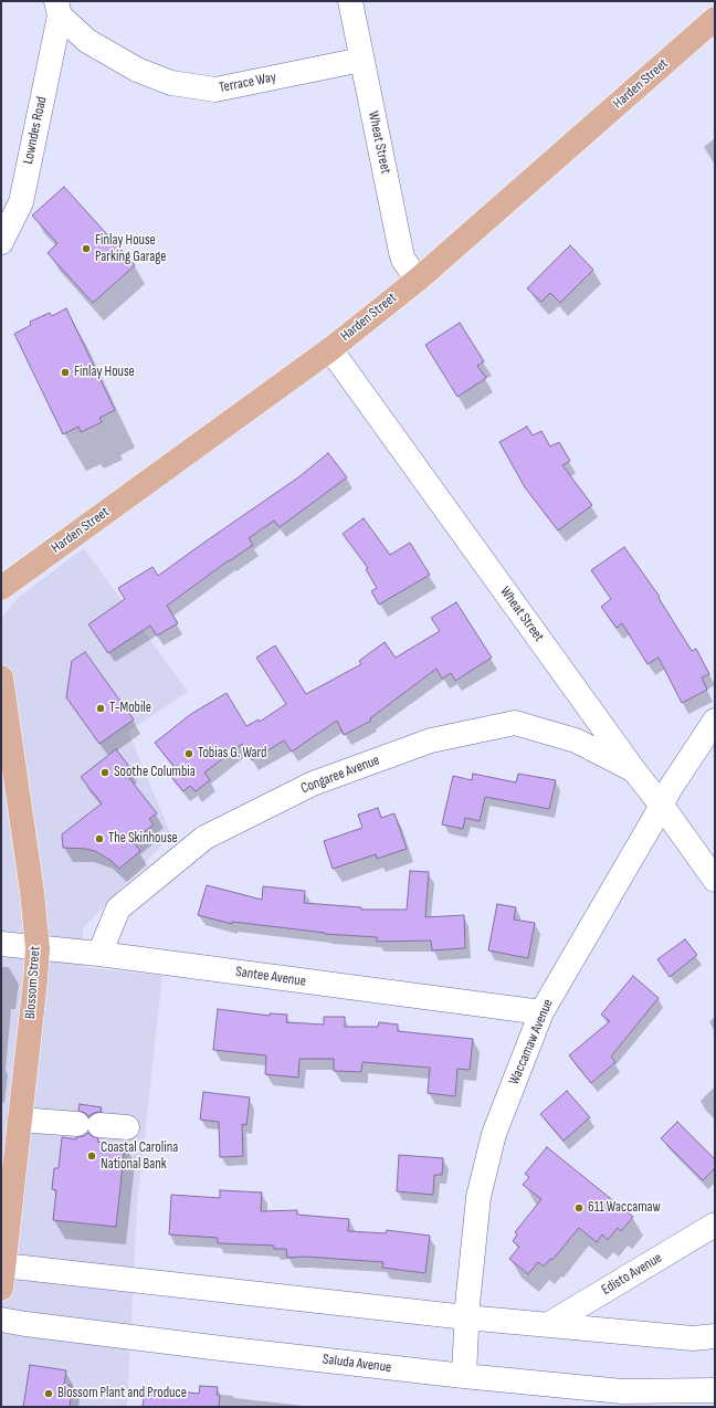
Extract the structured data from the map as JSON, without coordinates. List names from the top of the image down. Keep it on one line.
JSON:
{"streets":{"main road":["Harden Street","Blossom Street"],"street":["Terrace Way","Lowndes Road","Wheat Street","Congaree Avenue","Santee Avenue","Waccamaw Avenue","Edisto Avenue","Saluda Avenue"]},"crossings":[["Terrace Way","Lowndes Road"],["Terrace Way","Wheat Street"],["Harden Street","Wheat Street"],["Wheat Street","Congaree Avenue"],["Wheat Street","Waccamaw Avenue"],["Congaree Avenue","Santee Avenue"],["Santee Avenue","Blossom Street"],["Santee Avenue","Waccamaw Avenue"],["Waccamaw Avenue","Saluda Avenue"]],"places":["Finlay House Parking Garage","Finlay House","T-Mobile","Tobias G. Ward","Soothe Columbia","The Skinhouse","Coastal Carolina National Bank","611 Waccamaw","Blossom Plant and Produce"]}
